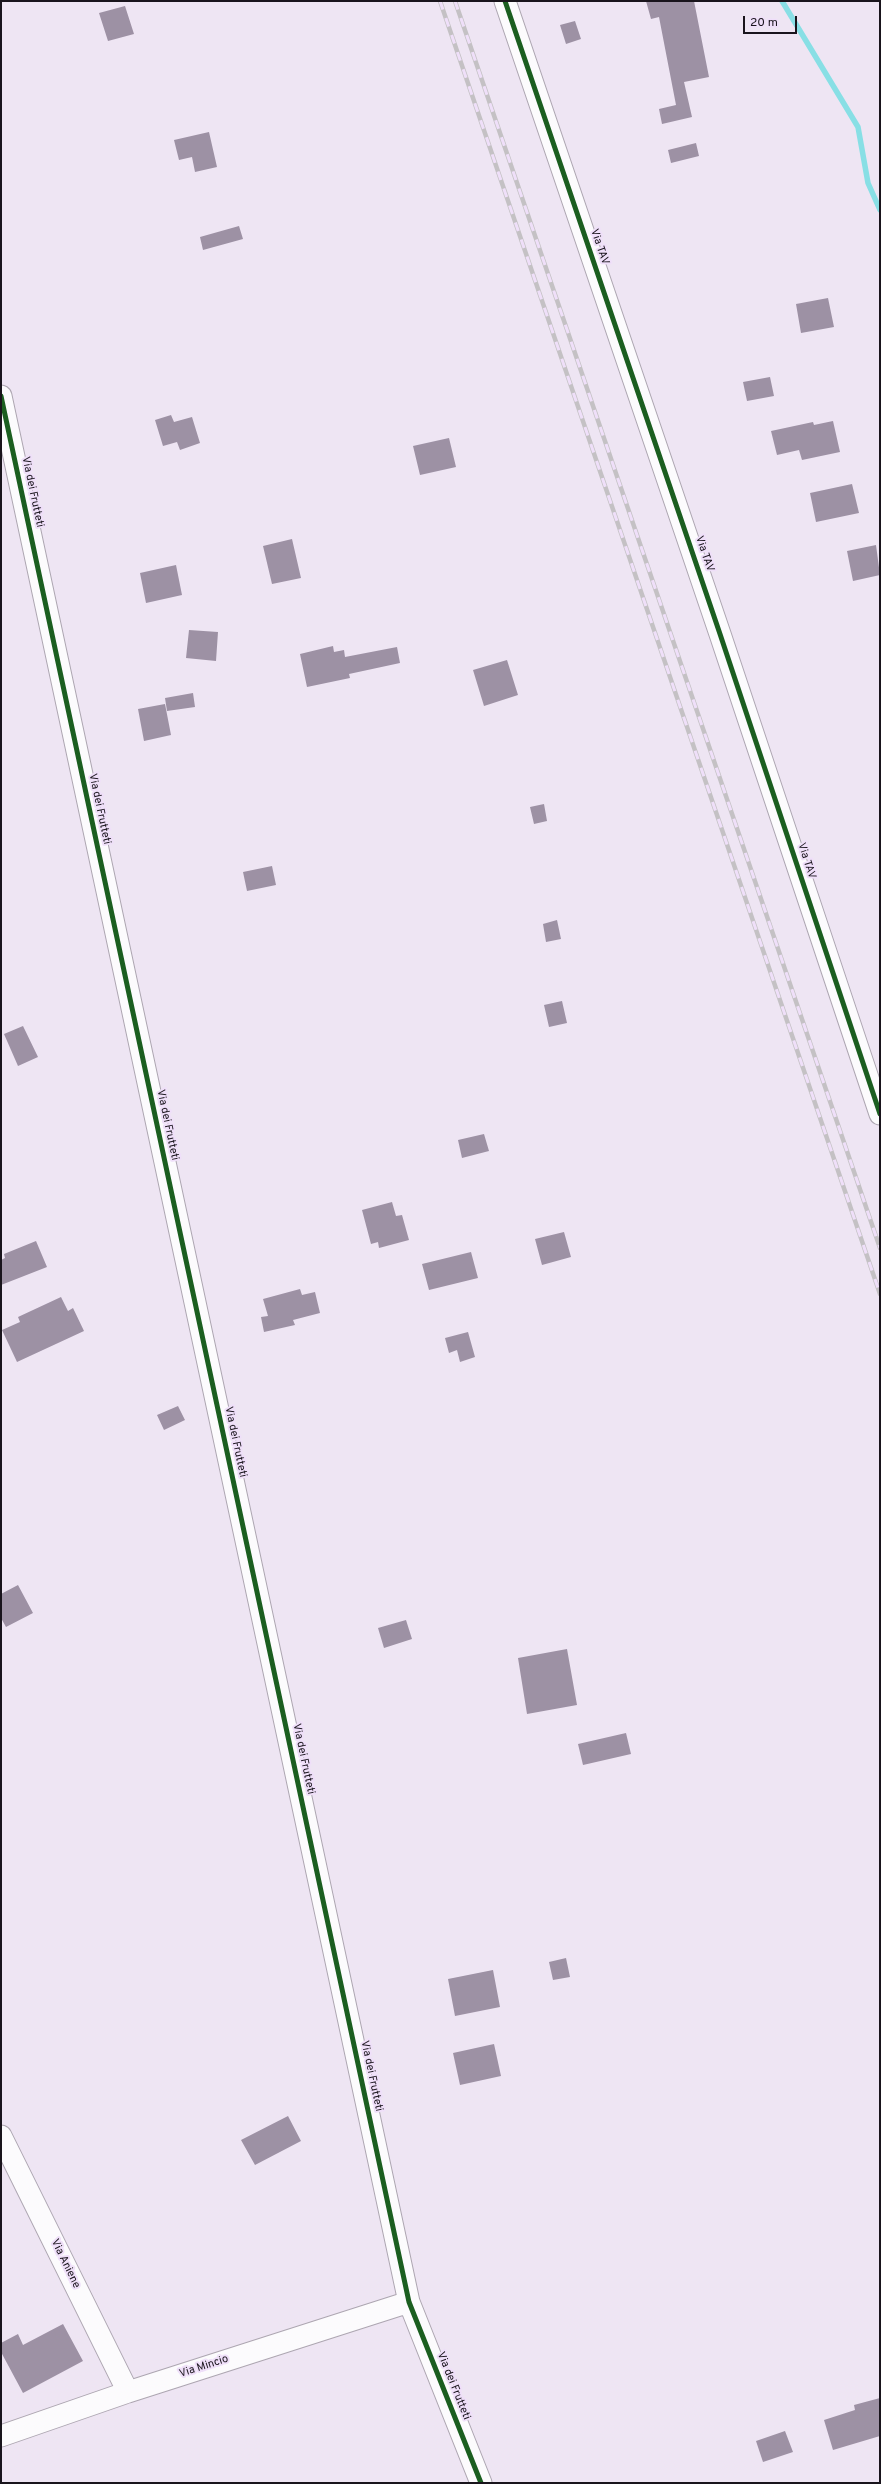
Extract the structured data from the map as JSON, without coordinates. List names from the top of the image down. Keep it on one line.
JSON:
{"streets":{"street":["Via TAV","Via dei Frutteti","Via Aniene","Via Mincio"]},"crossings":[["Via dei Frutteti","Via Mincio"],["Via Aniene","Via Mincio"]],"scale_bar":"20 m"}
